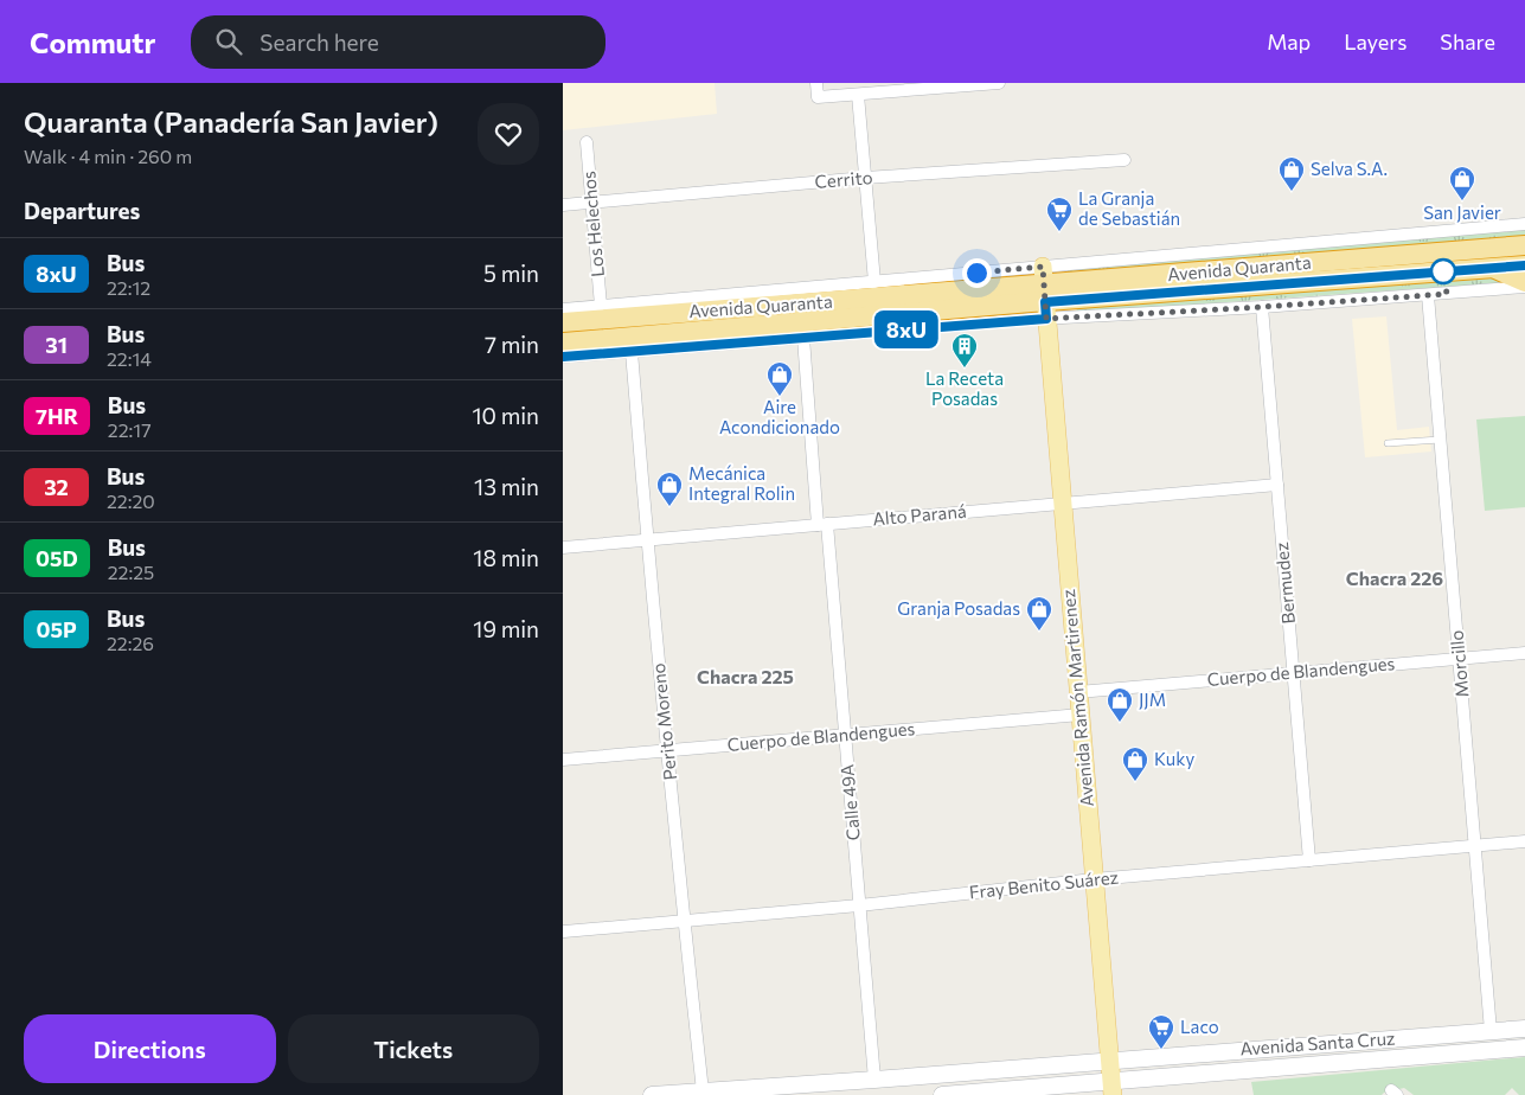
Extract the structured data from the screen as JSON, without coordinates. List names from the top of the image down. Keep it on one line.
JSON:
{"streets":{"highway":["Avenida Quaranta"],"main road":["Avenida Ramón Martirenez","Avenida Santa Cruz"],"street":["Cerrito","Los Helechos","Alto Paraná","Bermudez","Morcillo","Cuerpo de Blandengues","Perito Moreno","Calle 49A","Fray Benito Suárez"]},"crossings":[["Cerrito","Los Helechos"],["Los Helechos","Avenida Quaranta"],["Avenida Quaranta","Avenida Ramón Martirenez"],["Alto Paraná","Bermudez"],["Alto Paraná","Avenida Ramón Martirenez"],["Alto Paraná","Perito Moreno"],["Alto Paraná","Calle 49A"],["Bermudez","Cuerpo de Blandengues"],["Bermudez","Fray Benito Suárez"],["Morcillo","Cuerpo de Blandengues"],["Morcillo","Fray Benito Suárez"],["Morcillo","Avenida Santa Cruz"],["Cuerpo de Blandengues","Avenida Ramón Martirenez"],["Cuerpo de Blandengues","Perito Moreno"],["Cuerpo de Blandengues","Calle 49A"],["Avenida Ramón Martirenez","Fray Benito Suárez"],["Avenida Ramón Martirenez","Avenida Santa Cruz"],["Perito Moreno","Fray Benito Suárez"],["Perito Moreno","Avenida Santa Cruz"],["Calle 49A","Fray Benito Suárez"],["Calle 49A","Avenida Santa Cruz"]],"districts":["Chacra 226","Chacra 225"],"places":{"shop":["Selva S.A.","San Javier","Aire Acondicionado","Mecánica Integral Rolin","Granja Posadas","JJM","Kuky"],"supermarket":["La Granja de Sebastián","Laco"],"building":["La Receta Posadas"]},"lines":["bus line 8xU"],"page":{"header":"Commutr","search":"Search here","nav":["Map","Layers","Share"],"heading":[["Quaranta (Panadería San Javier)","Walk · 4 min · 260 m"],"Departures"],"on_map":"8xU","list":[{"mark":"8xU","name":"Bus","note":"22:12","value":"5 min"},{"mark":"31","name":"Bus","note":"22:14","value":"7 min"},{"mark":"7HR","name":"Bus","note":"22:17","value":"10 min"},{"mark":"32","name":"Bus","note":"22:20","value":"13 min"},{"mark":"05D","name":"Bus","note":"22:25","value":"18 min"},{"mark":"05P","name":"Bus","note":"22:26","value":"19 min"}],"buttons":["Directions","Tickets"]}}
